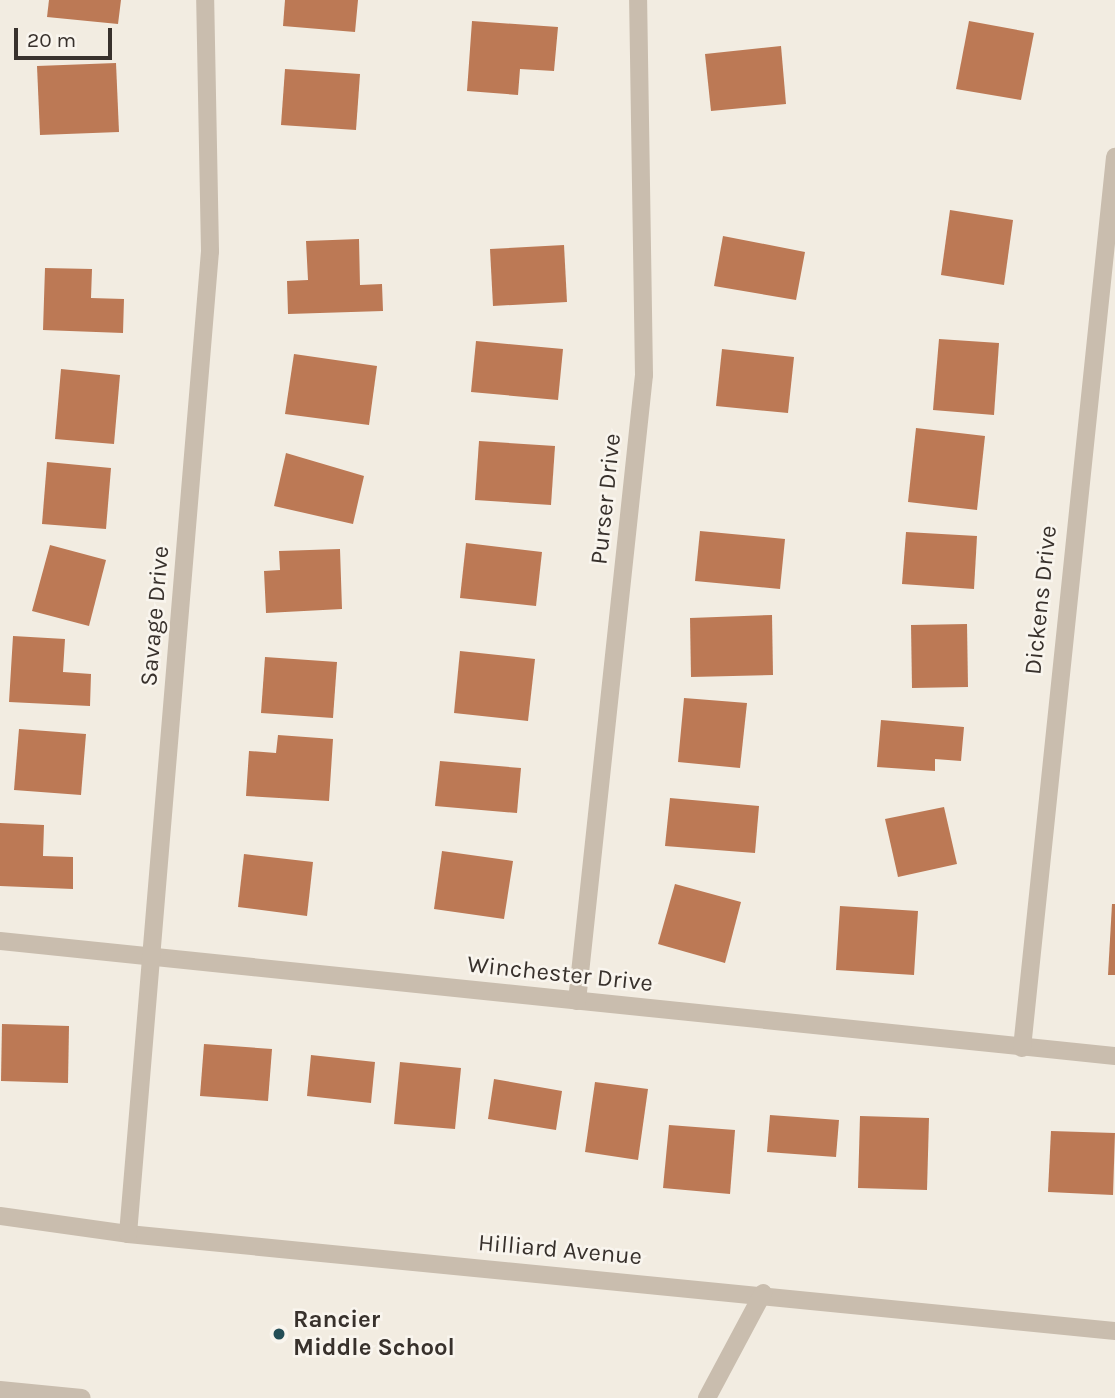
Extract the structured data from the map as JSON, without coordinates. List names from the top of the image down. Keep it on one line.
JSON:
{"streets":{"street":["Purser Drive","Dickens Drive","Savage Drive","Winchester Drive","Hilliard Avenue"]},"crossings":[["Purser Drive","Winchester Drive"],["Dickens Drive","Winchester Drive"],["Savage Drive","Winchester Drive"],["Savage Drive","Hilliard Avenue"]],"places":["Rancier Middle School"],"scale_bar":"20 m"}
